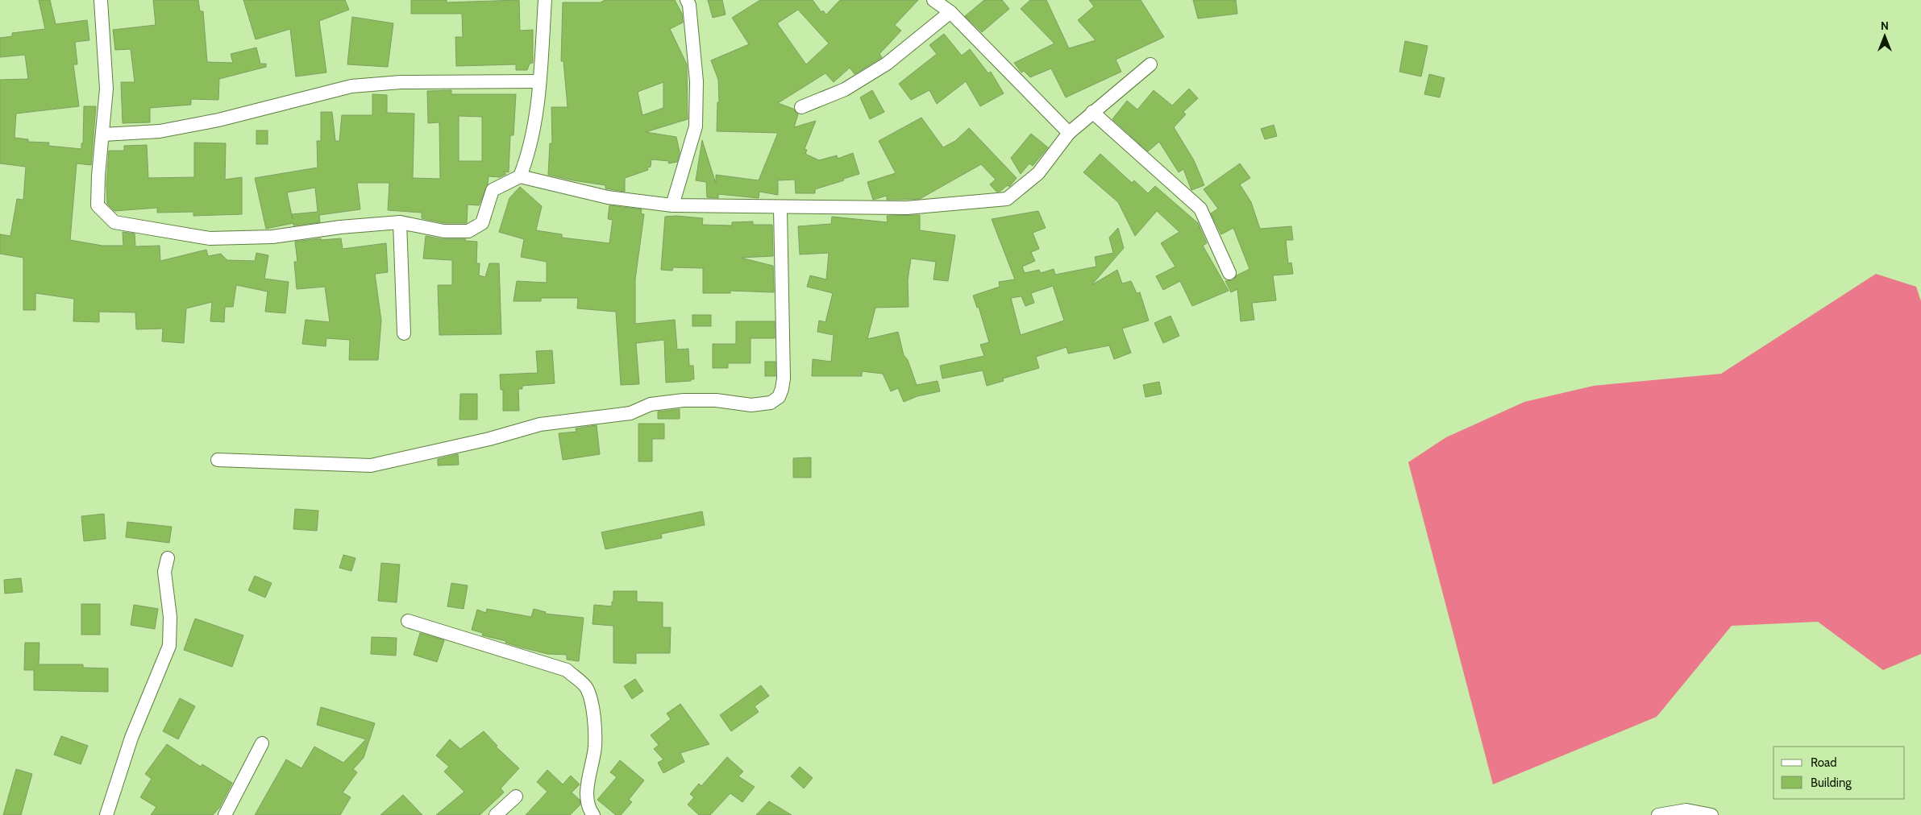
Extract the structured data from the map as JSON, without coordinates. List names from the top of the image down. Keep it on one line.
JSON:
{"legend":["Road","Building"],"north":"top"}
